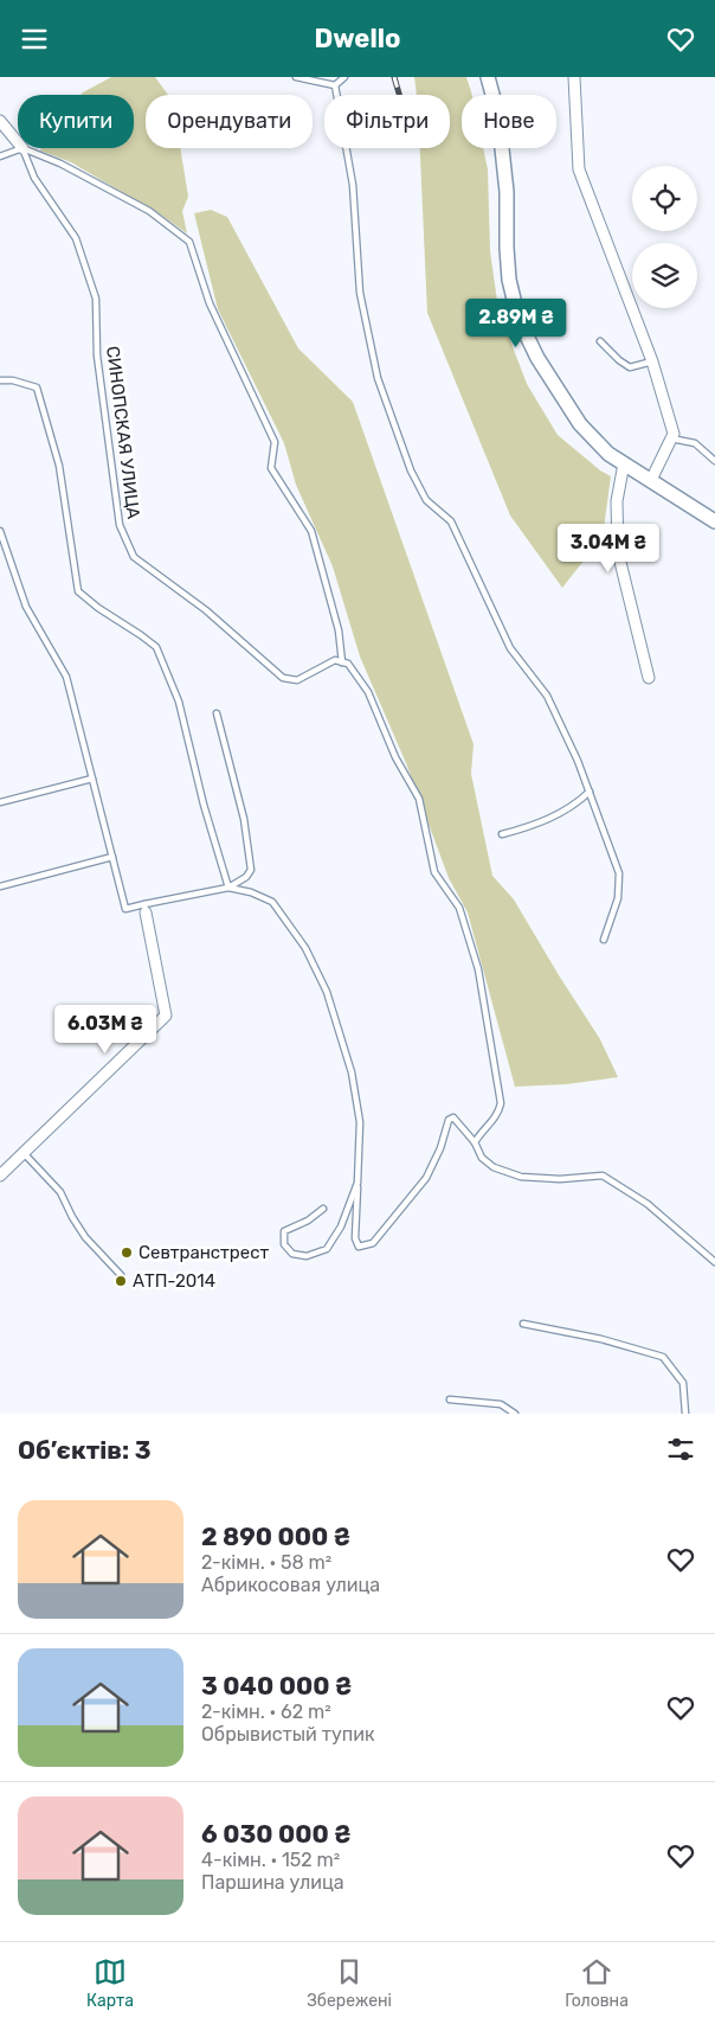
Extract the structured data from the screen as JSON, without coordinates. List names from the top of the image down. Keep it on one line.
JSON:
{"streets":{"lane":["СИНОПСКАЯ УЛИЦА"]},"places":["Севтранстрест","АТП-2014"],"page":{"header":"Dwello","chip":["Купити","Орендувати","Фільтри","Нове"],"price":["2.89M ₴","3.04M ₴","6.03M ₴"],"heading":"Об’єктів: 3","list":[{"name":"2 890 000 ₴","note":"2-кімн. · 58 m² · Абрикосовая улица"},{"name":"3 040 000 ₴","note":"2-кімн. · 62 m² · Обрывистый тупик"},{"name":"6 030 000 ₴","note":"4-кімн. · 152 m² · Паршина улица"}],"tabs":["Карта","Збережені","Головна"]}}
